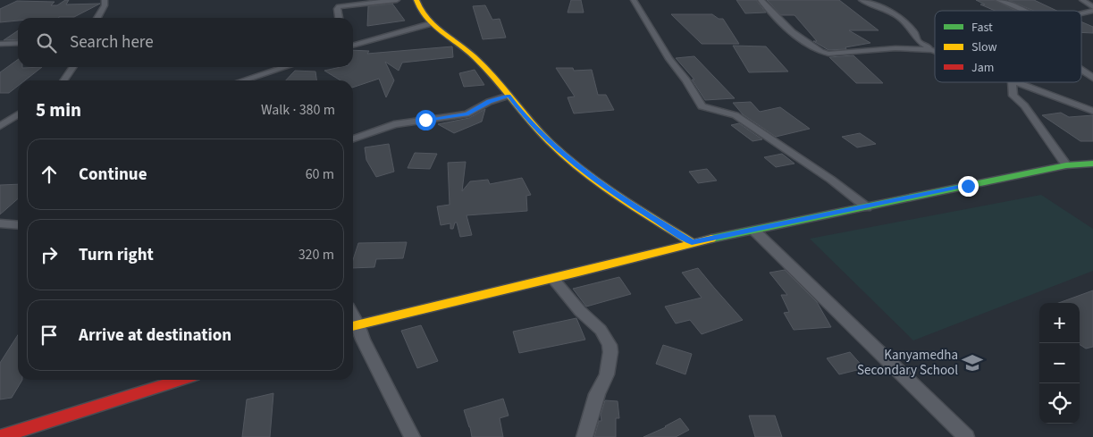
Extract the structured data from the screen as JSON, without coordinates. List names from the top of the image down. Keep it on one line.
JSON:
{"places":{"school or university":["Kanyamedha Secondary School"]},"legend":["Fast","Slow","Jam"],"page":{"search":"Search here","heading":["5 min","Walk · 380 m"],"list":[["Continue","60 m"],["Turn right","320 m"],"Arrive at destination"],"map_buttons":["+","−"]}}
